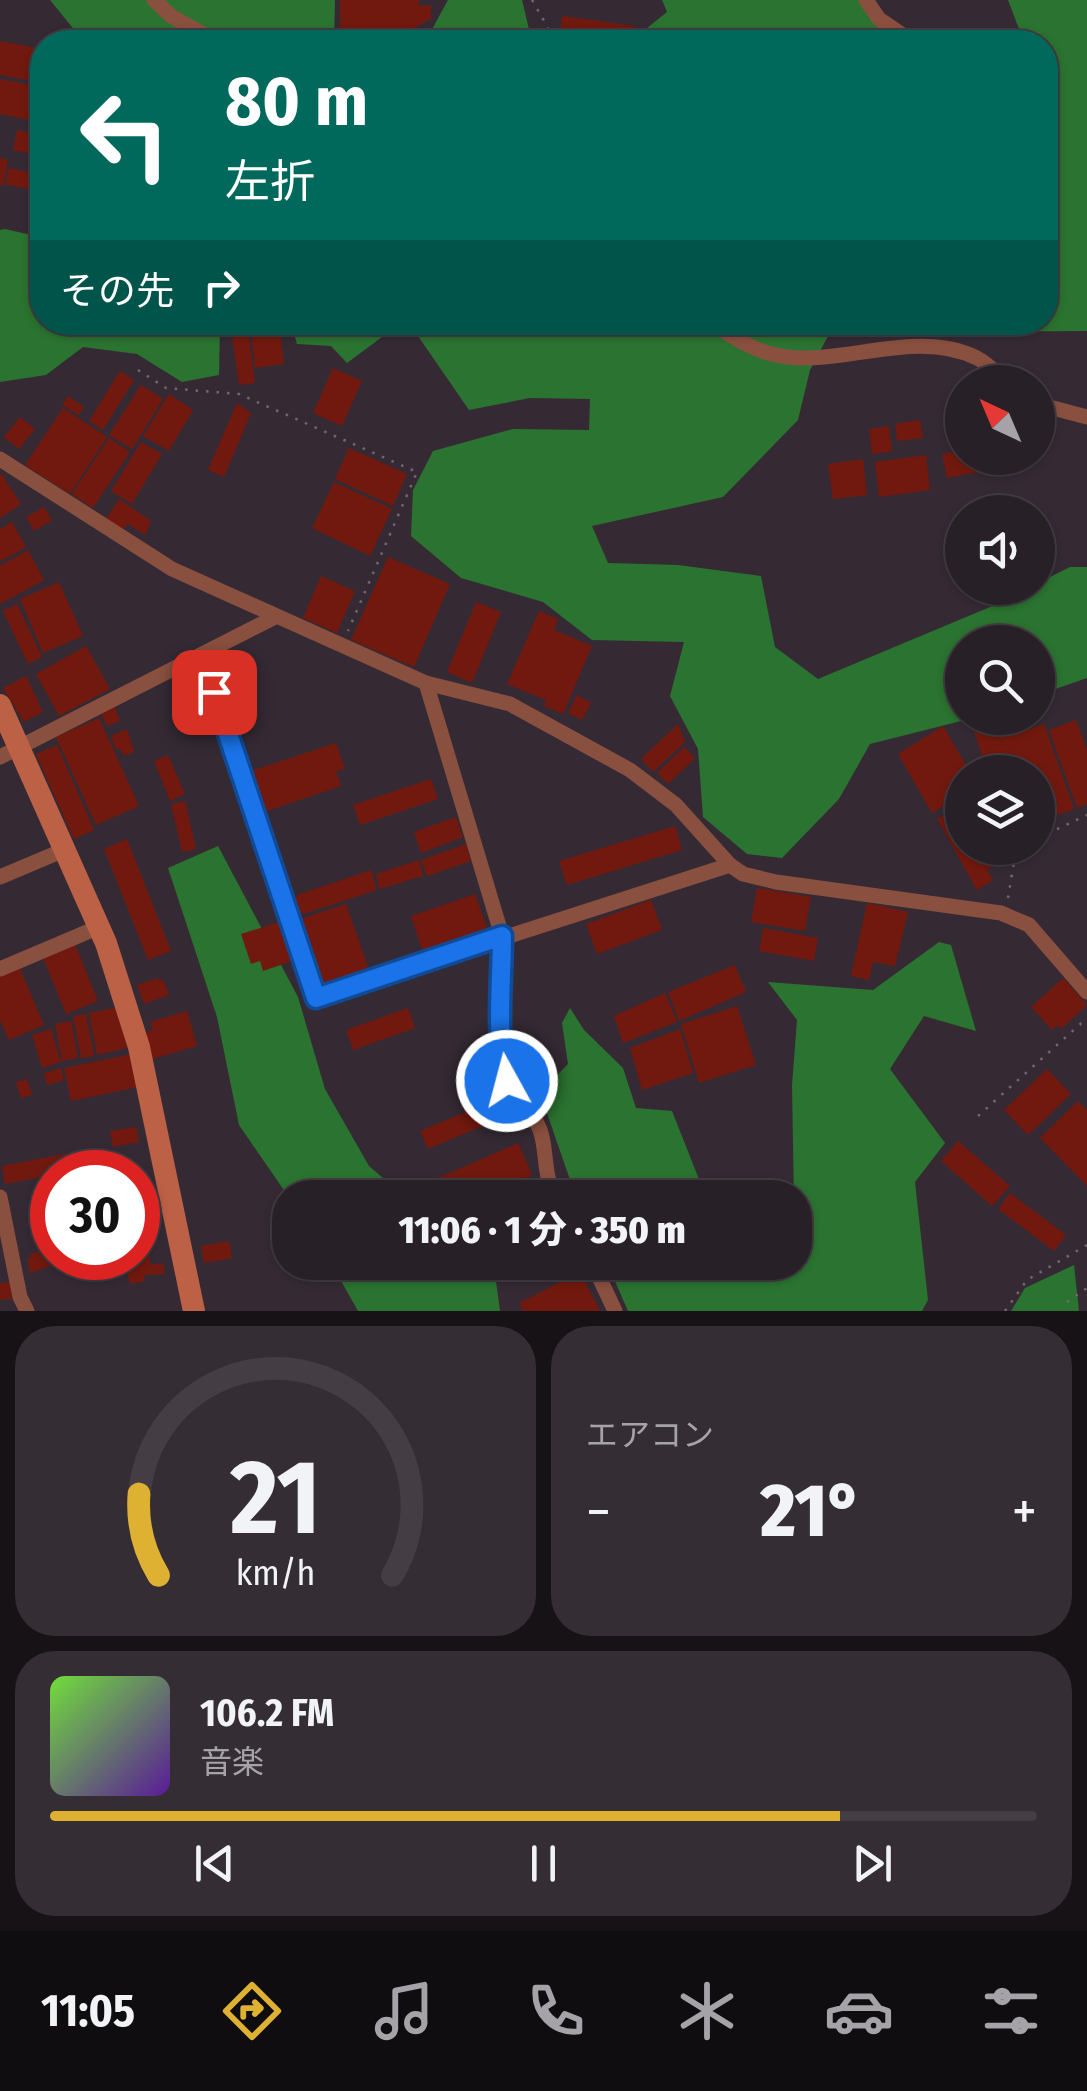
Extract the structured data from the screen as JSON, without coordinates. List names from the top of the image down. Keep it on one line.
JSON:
{"north":"top left","page":{"turn":["80 m","左折"],"then":"その先","limit":"30","trip":"11:06 · 1 分 · 350 m","tile":"エアコン","heat":["−","21°","+"],"song":["106.2 FM","音楽"],"tabs":"11:05","gauge":["21","km/h"]}}
